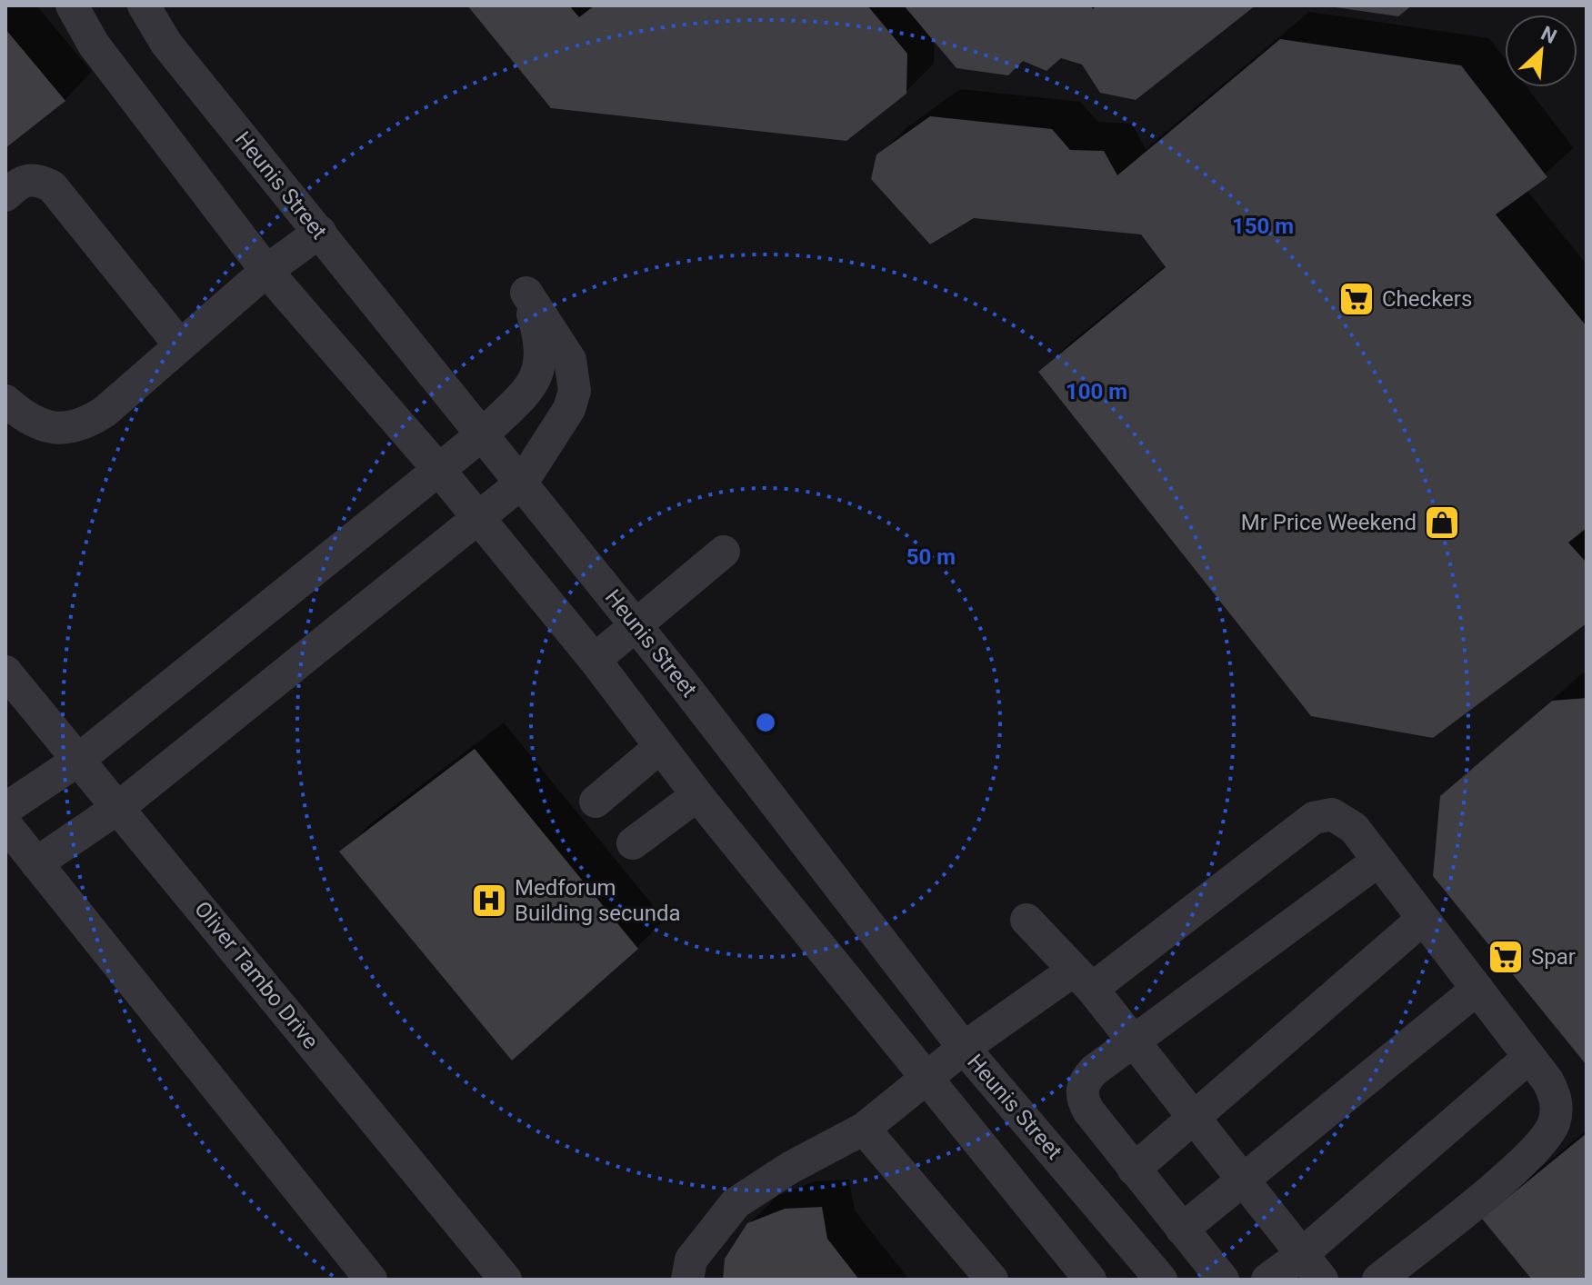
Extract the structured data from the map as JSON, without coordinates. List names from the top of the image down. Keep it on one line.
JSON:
{"streets":{"street":["Heunis Street","Oliver Tambo Drive"]},"places":{"supermarket":["Checkers","Spar"],"shop":["Mr Price Weekend"],"hospital":["Medforum Building secunda"]},"north":"top right","rings":["150 m","100 m","50 m"]}
